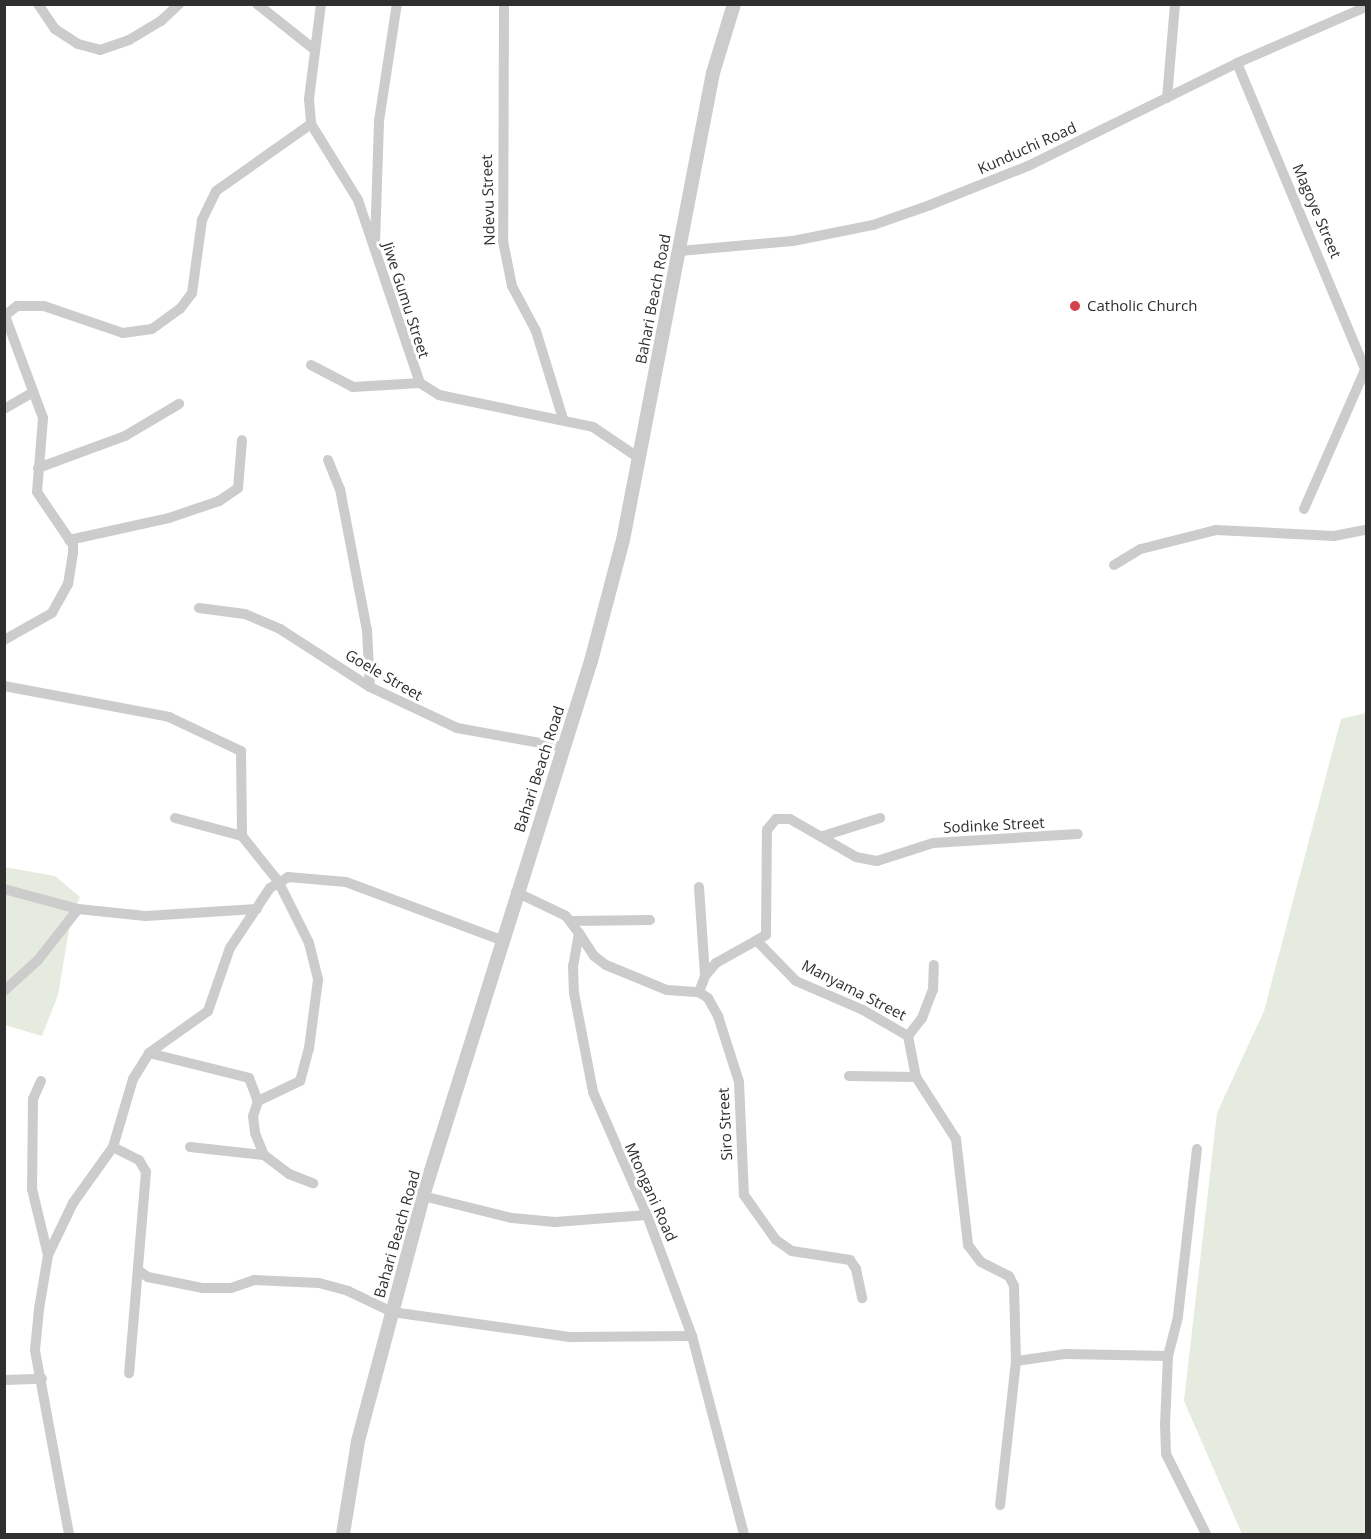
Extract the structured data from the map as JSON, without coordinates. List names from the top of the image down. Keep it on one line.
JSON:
{"streets":{"street":["Kunduchi Road","Ndevu Street","Magoye Street","Bahari Beach Road","Jiwe Gumu Street","Goele Street","Sodinke Street","Manyama Street","Siro Street","Mtongani Road"]},"crossings":[["Kunduchi Road","Magoye Street"],["Kunduchi Road","Bahari Beach Road"],["Bahari Beach Road","Goele Street"],["Sodinke Street","Manyama Street"]],"places":["Catholic Church"]}
